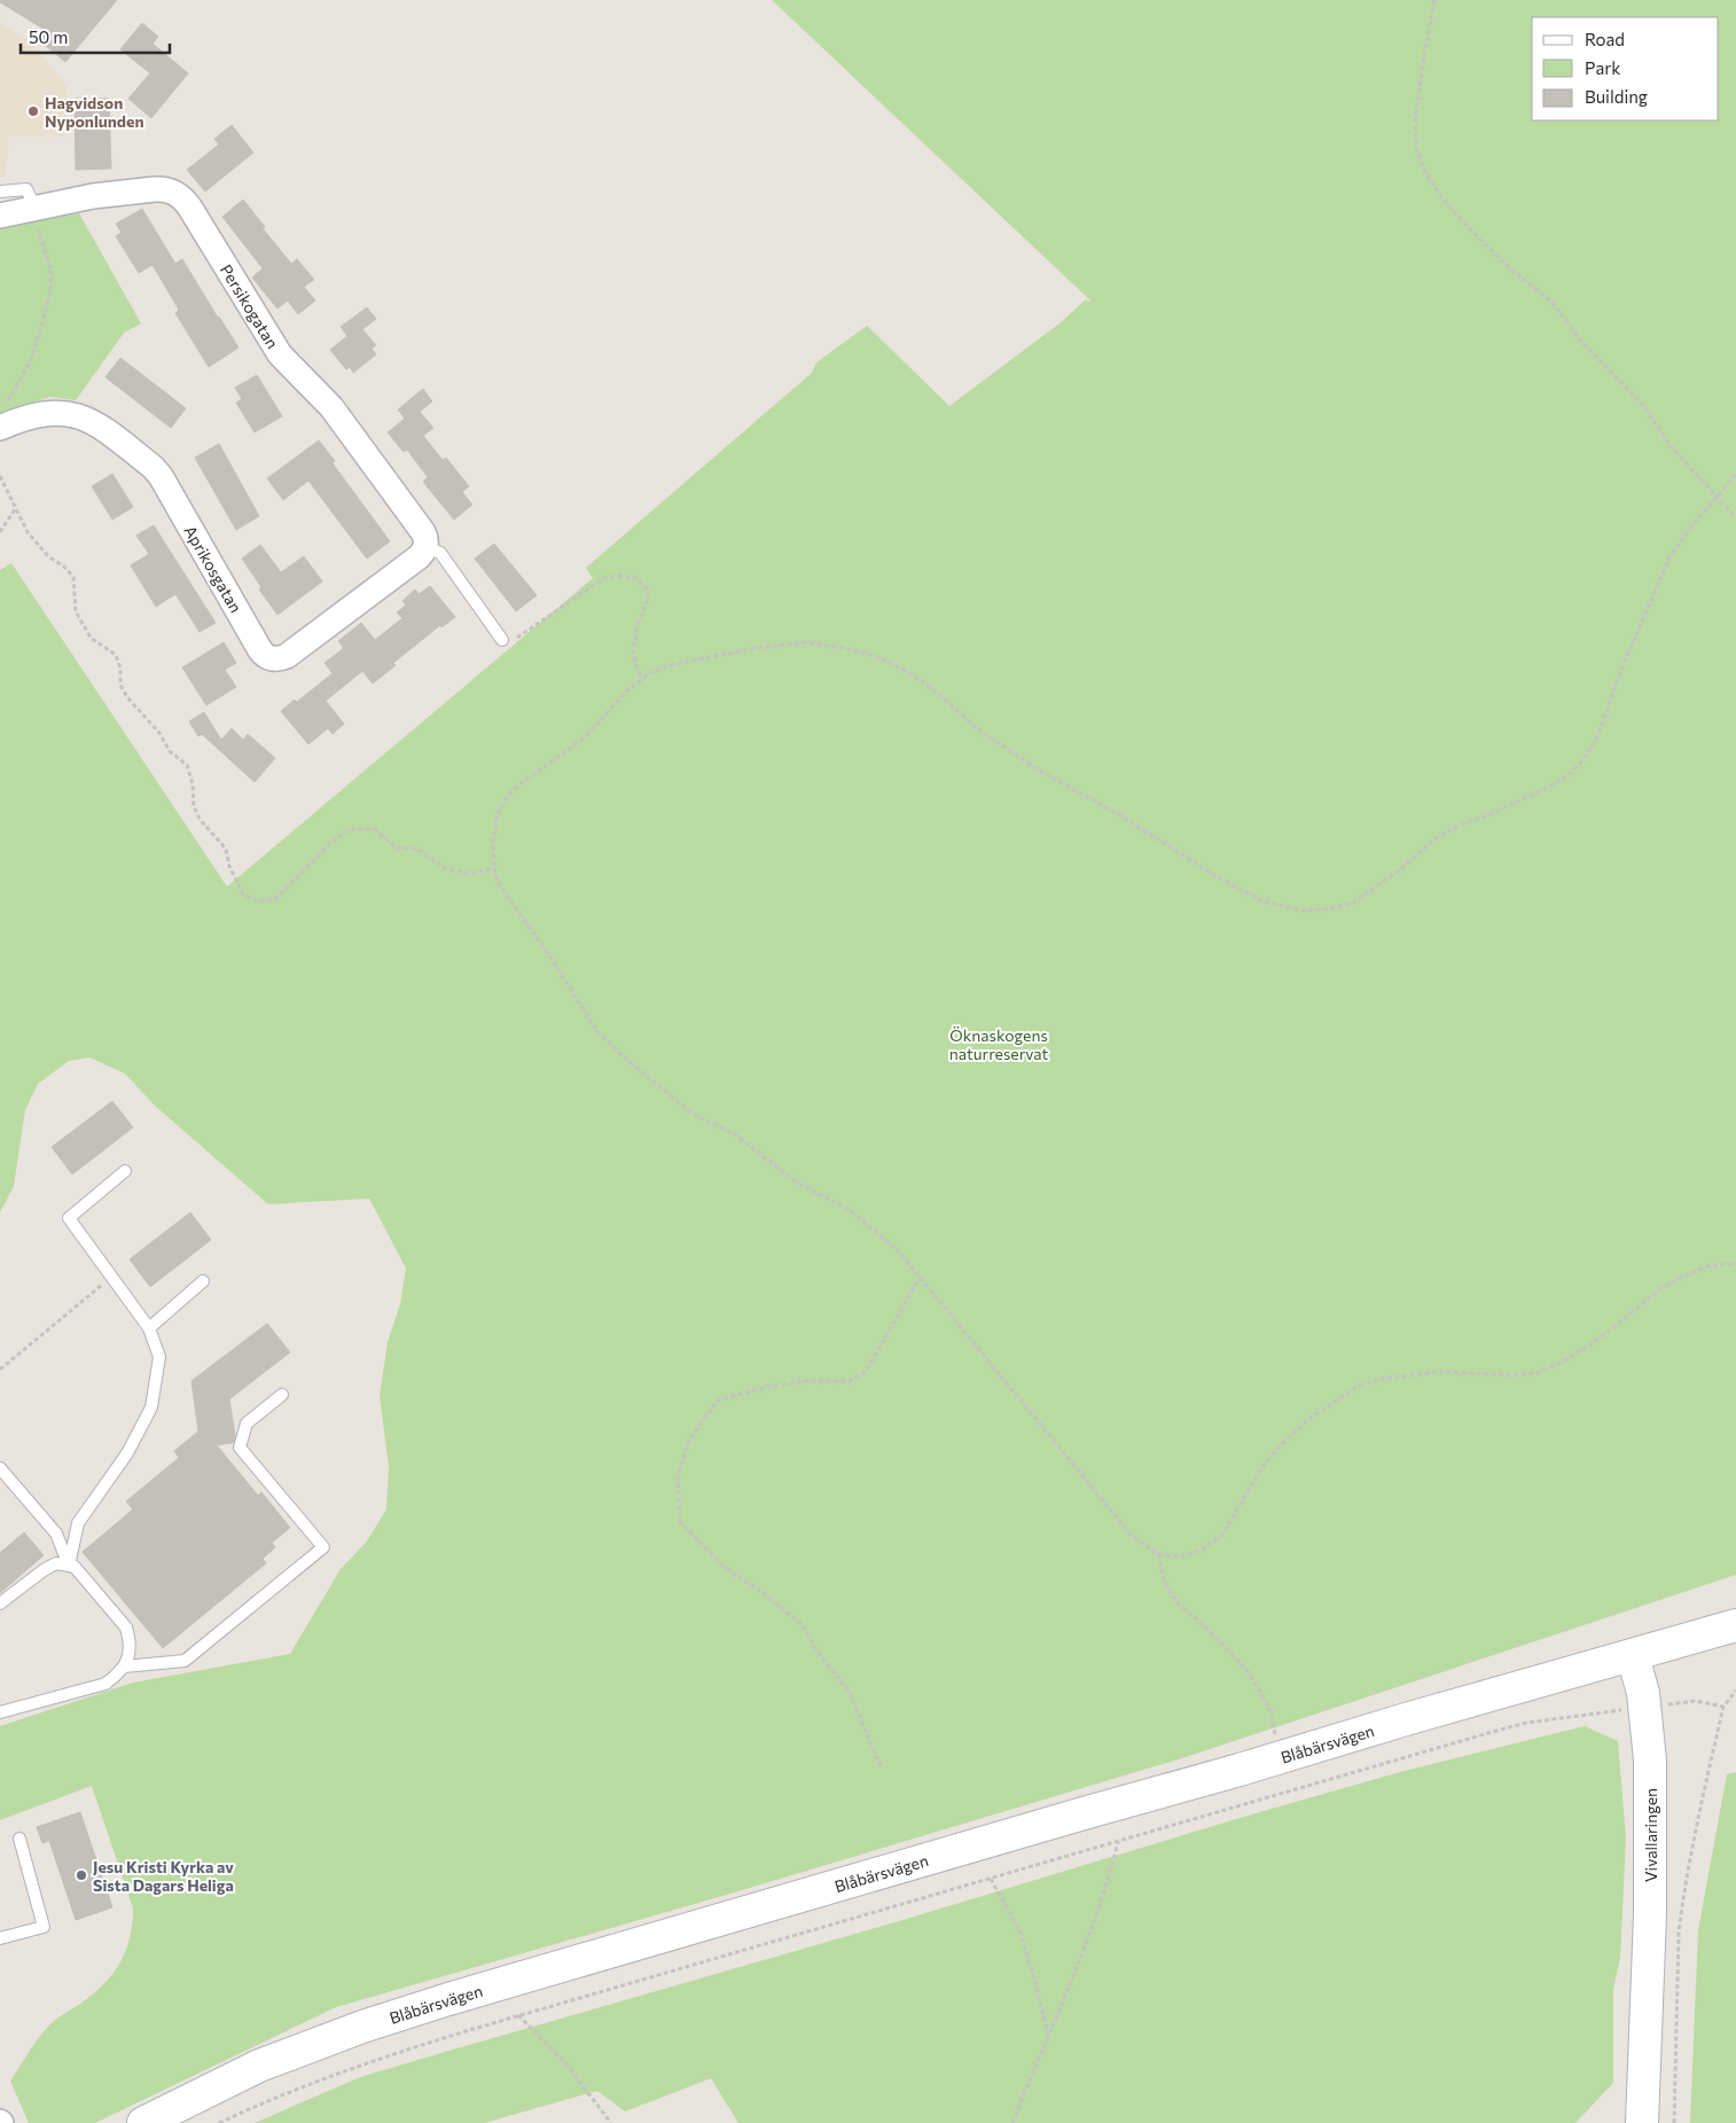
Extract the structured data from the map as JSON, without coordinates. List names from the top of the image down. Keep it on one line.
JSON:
{"streets":{"street":["Persikogatan","Aprikosgatan","Blåbärsvägen","Vivallaringen"]},"crossings":[["Persikogatan","Aprikosgatan"],["Blåbärsvägen","Vivallaringen"]],"parks":["Öknaskogens naturreservat"],"places":["Hagvidson Nyponlunden","Jesu Kristi Kyrka av Sista Dagars Heliga"],"legend":["Road","Park","Building"],"scale_bar":"50 m"}
